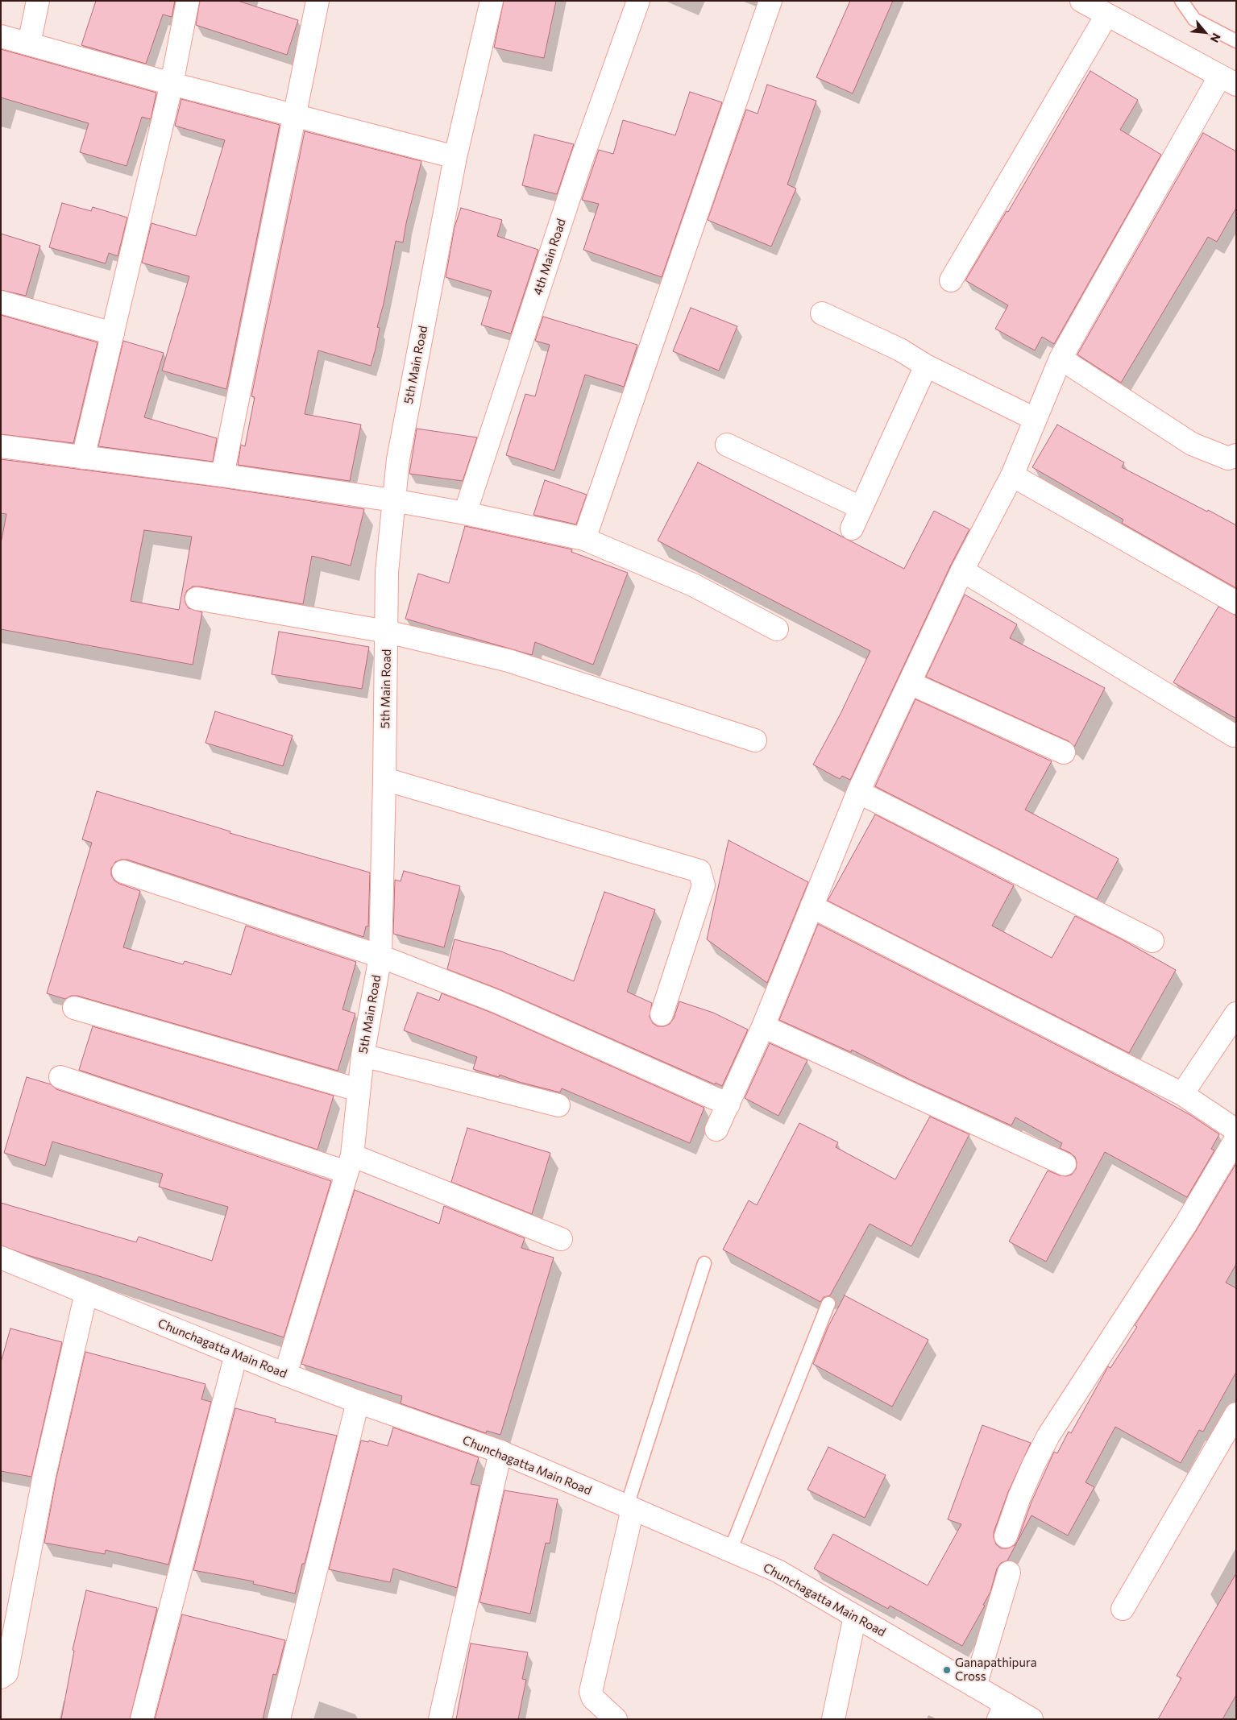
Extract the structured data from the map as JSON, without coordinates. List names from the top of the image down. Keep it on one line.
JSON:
{"streets":{"street":["4th Main Road","5th Main Road","Chunchagatta Main Road"]},"crossings":[["5th Main Road","Chunchagatta Main Road"]],"places":["Ganapathipura Cross"],"north":"bottom right"}
